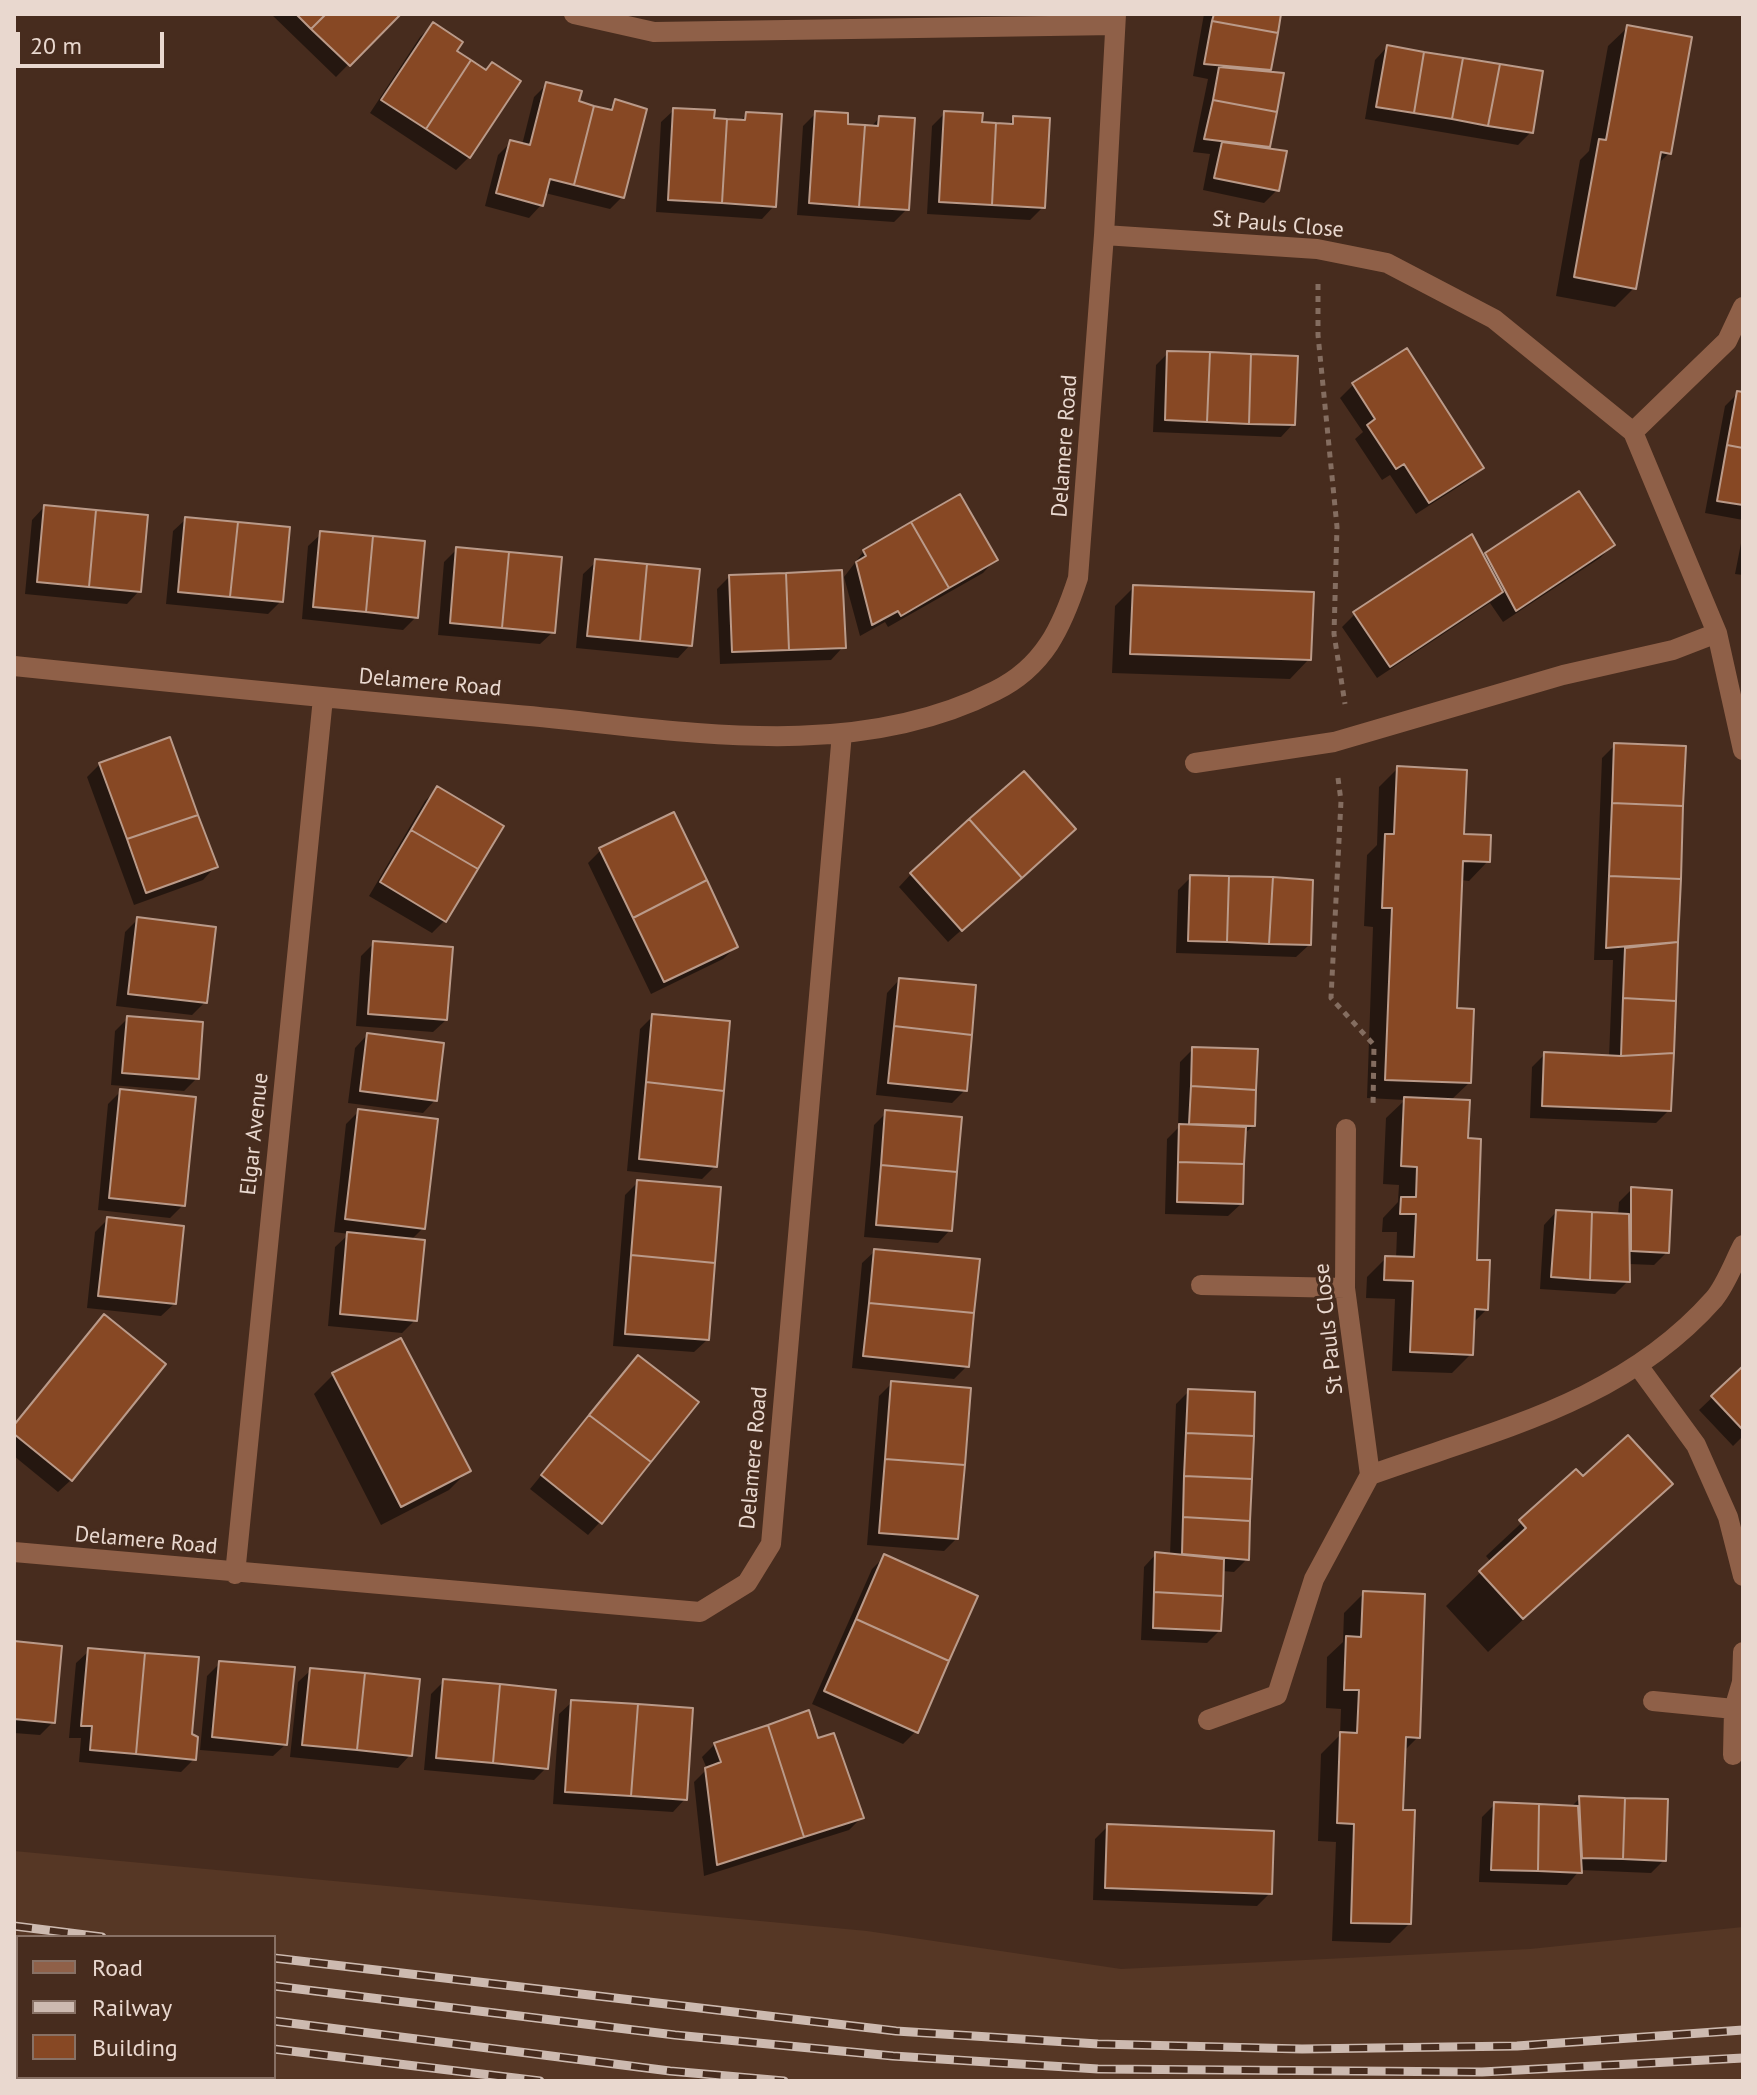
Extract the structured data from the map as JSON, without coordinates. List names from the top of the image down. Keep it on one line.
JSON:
{"streets":{"street":["St Pauls Close","Delamere Road","Elgar Avenue"]},"crossings":[["St Pauls Close","Delamere Road"],["Delamere Road","Elgar Avenue"]],"legend":["Road","Railway","Building"],"scale_bar":"20 m"}
